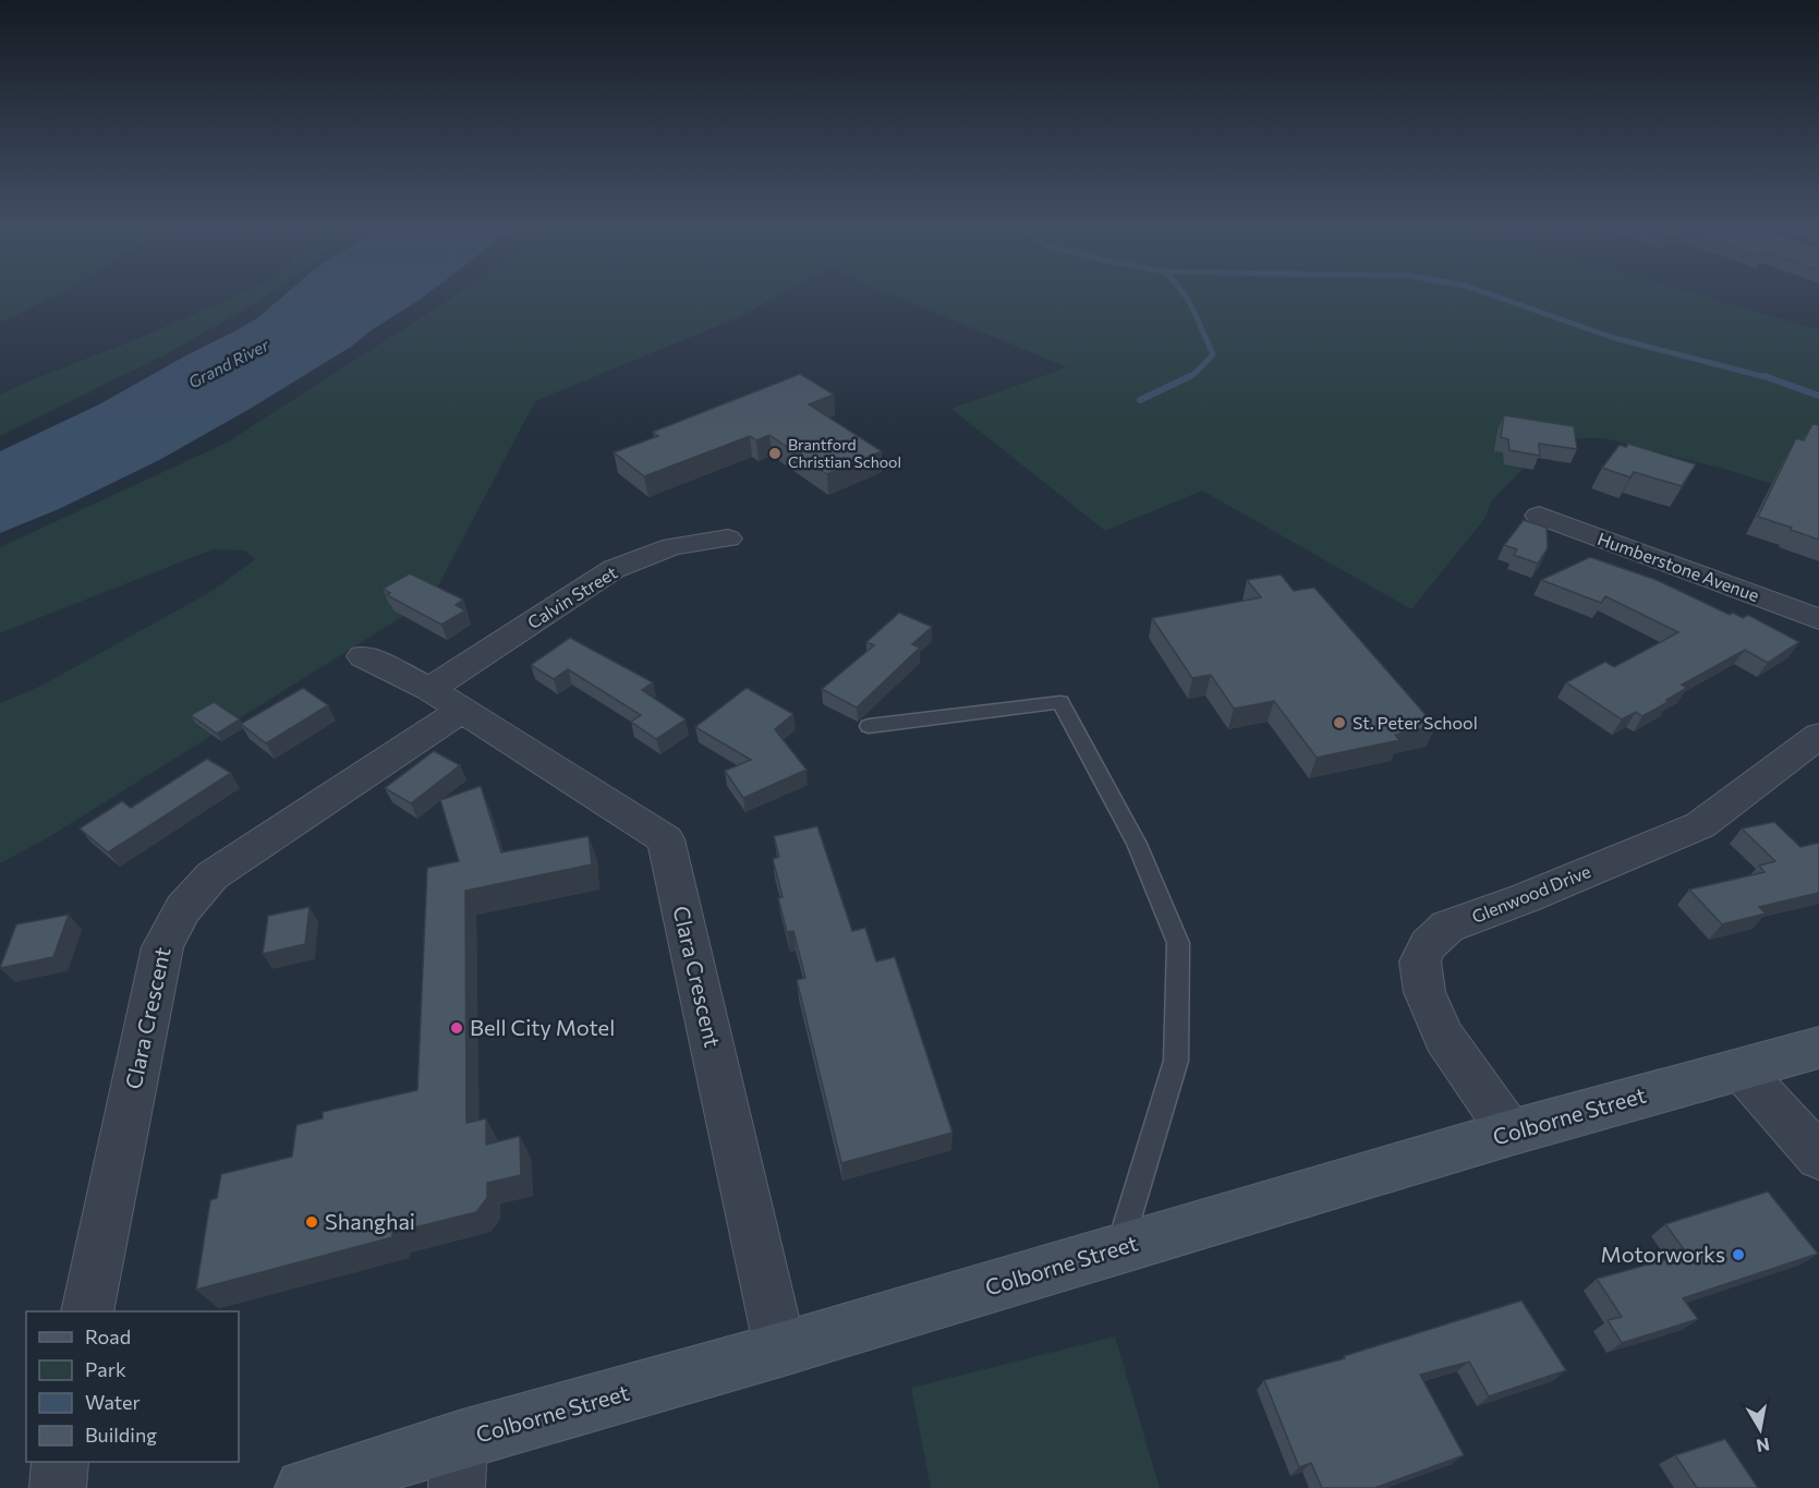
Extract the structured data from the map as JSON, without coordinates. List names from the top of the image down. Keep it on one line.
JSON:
{"streets":{"main road":["Colborne Street"],"street":["Humberstone Avenue","Calvin Street","Glenwood Drive","Clara Crescent"]},"crossings":[["Calvin Street","Clara Crescent"],["Glenwood Drive","Colborne Street"],["Clara Crescent","Colborne Street"]],"water":["Grand River"],"places":["Brantford Christian School","St. Peter School","Bell City Motel","Shanghai","Motorworks"],"legend":["Road","Park","Water","Building"],"north":"bottom"}
